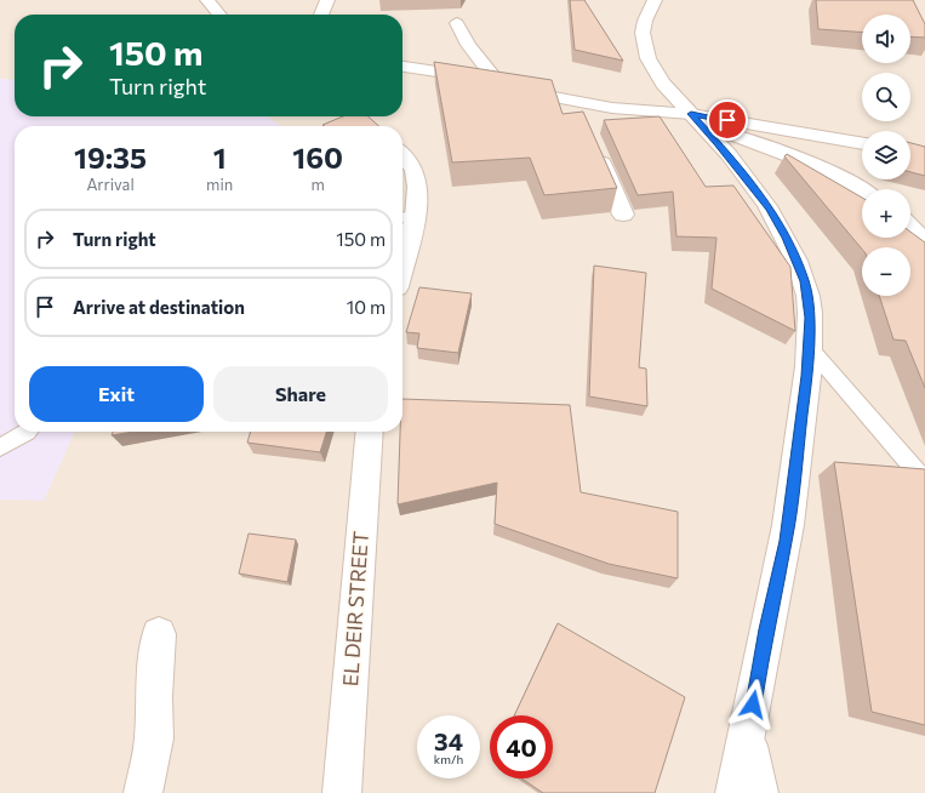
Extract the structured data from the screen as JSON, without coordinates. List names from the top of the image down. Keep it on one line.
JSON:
{"streets":{"street":["EL DEIR STREET"]},"page":{"map_buttons":["+","−"],"turn":["150 m","Turn right"],"eta":["19:35","Arrival","1","min","160","m"],"list":[{"name":"Turn right","value":"150 m"},{"name":"Arrive at destination","value":"10 m"}],"buttons":["Exit","Share"],"speed":"34 km/h","limit":"40"}}
